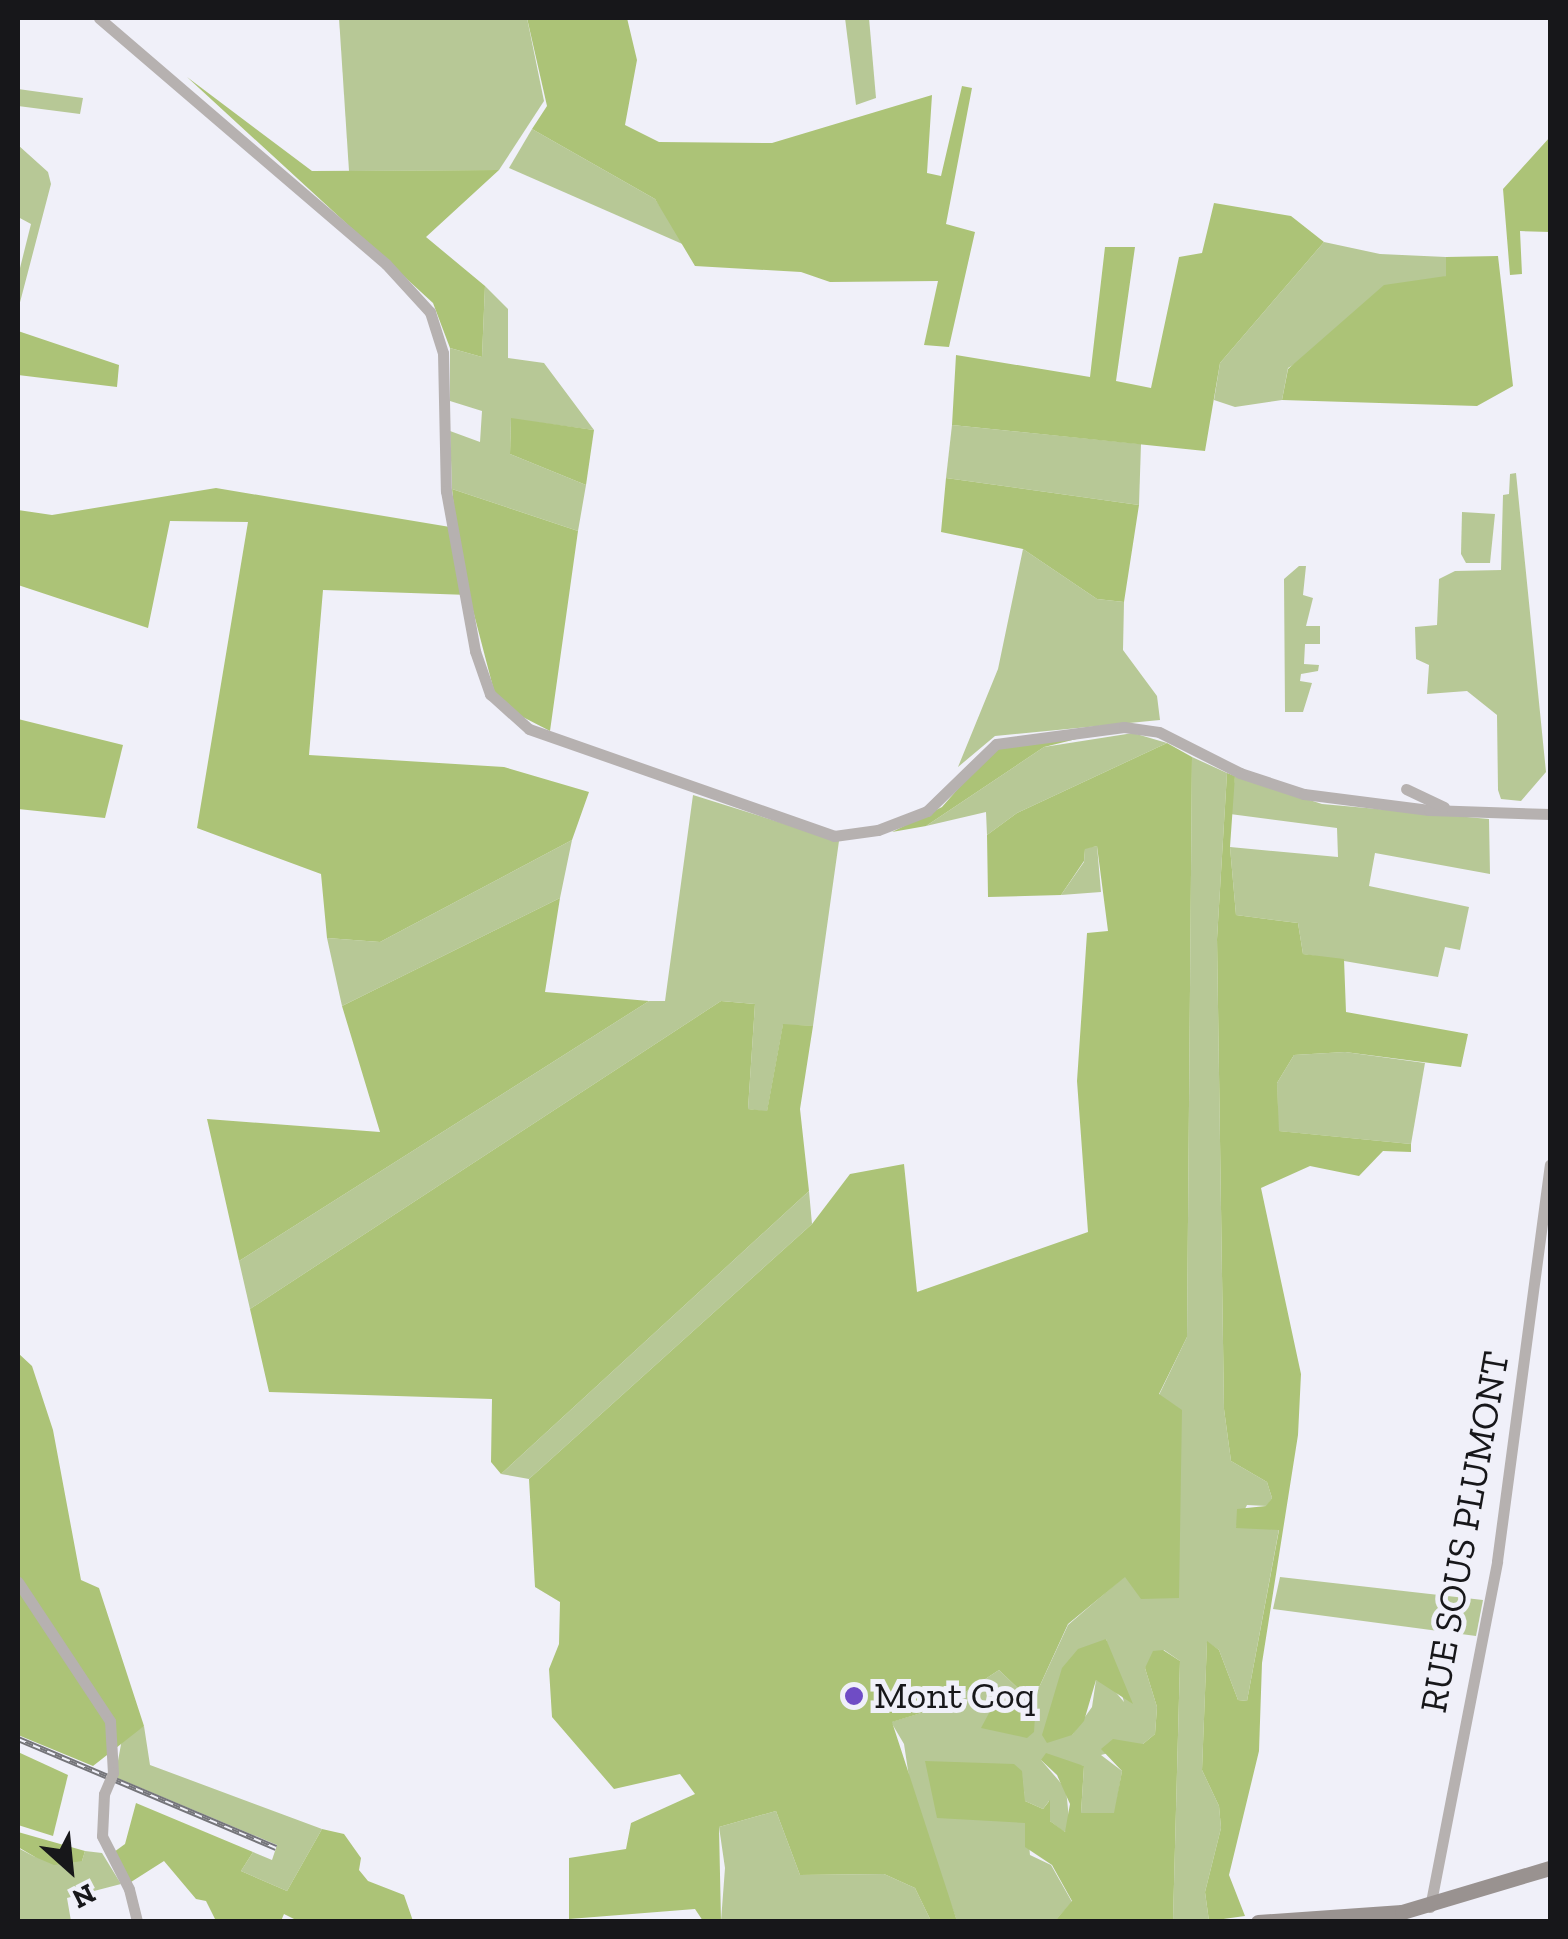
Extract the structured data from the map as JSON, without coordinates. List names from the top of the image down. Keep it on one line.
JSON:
{"streets":{"street":["RUE SOUS PLUMONT"]},"places":["Mont Coq"],"north":"bottom right"}
